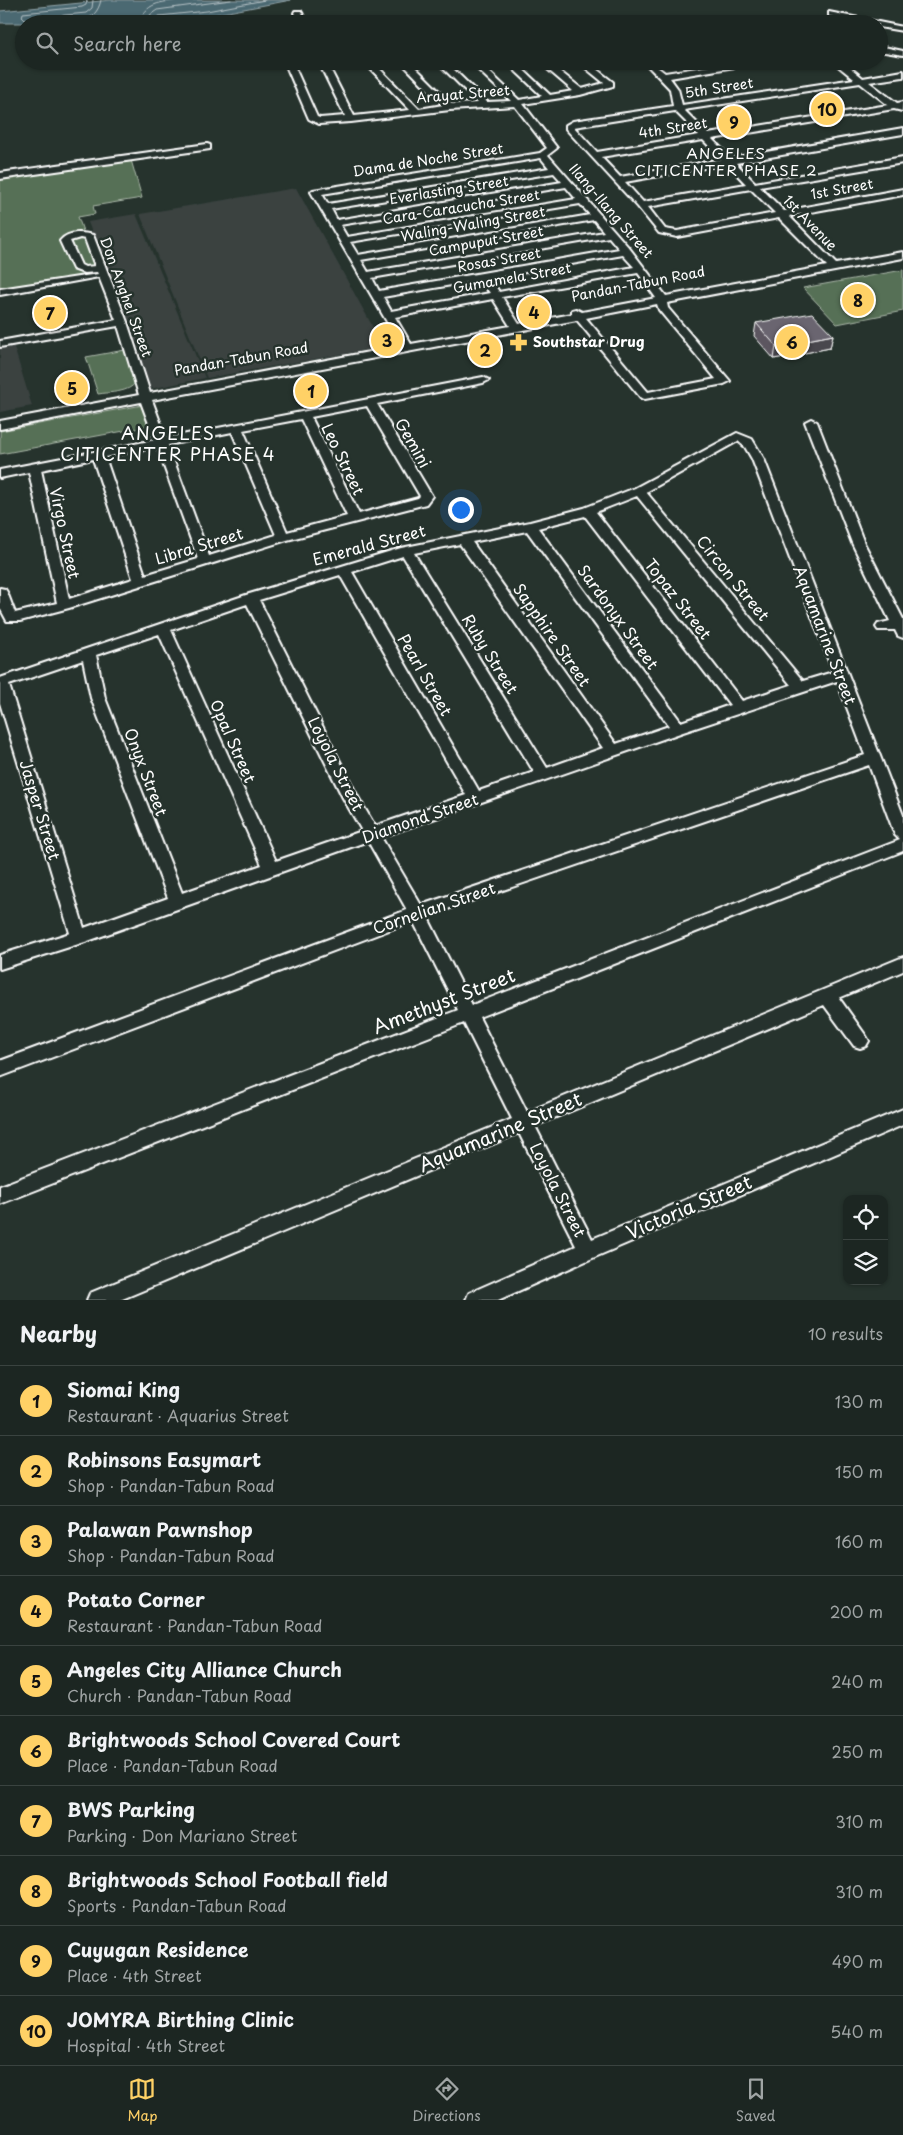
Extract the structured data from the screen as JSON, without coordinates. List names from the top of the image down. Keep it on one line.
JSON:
{"streets":{"street":["5th Street","Arayat Street","4th Street","Dama de Noche Street","1st Street","Everlasting Street","Cara-Caracucha Street","Ilang-Ilang Street","1st Avenue","Waling-Waling Street","Campuput Street","Rosas Street","Gumamela Street","Pandan-Tabun Road","Don Anghel Street","Gemini","Leo Street","Virgo Street","Emerald Street","Libra Street","Circon Street","Topaz Street","Sardonyx Street","Sapphire Street","Aquamarine Street","Ruby Street","Pearl Street","Opal Street","Loyola Street","Onyx Street","Jasper Street","Diamond Street","Cornelian Street","Amethyst Street","Victoria Street"]},"crossings":[["5th Street","4th Street"],["5th Street","1st Avenue"],["4th Street","1st Avenue"],["Dama de Noche Street","Ilang-Ilang Street"],["1st Street","1st Avenue"],["Everlasting Street","Ilang-Ilang Street"],["Cara-Caracucha Street","Ilang-Ilang Street"],["Ilang-Ilang Street","Waling-Waling Street"],["Ilang-Ilang Street","Campuput Street"],["Ilang-Ilang Street","Rosas Street"],["Ilang-Ilang Street","Gumamela Street"],["Ilang-Ilang Street","Pandan-Tabun Road"],["1st Avenue","Pandan-Tabun Road"],["Pandan-Tabun Road","Don Anghel Street"],["Don Anghel Street","Libra Street"],["Gemini","Libra Street"],["Leo Street","Libra Street"],["Virgo Street","Libra Street"],["Emerald Street","Circon Street"],["Emerald Street","Topaz Street"],["Emerald Street","Sardonyx Street"],["Emerald Street","Sapphire Street"],["Emerald Street","Aquamarine Street"],["Emerald Street","Ruby Street"],["Emerald Street","Pearl Street"],["Emerald Street","Opal Street"],["Emerald Street","Loyola Street"],["Emerald Street","Onyx Street"],["Emerald Street","Jasper Street"],["Circon Street","Diamond Street"],["Topaz Street","Diamond Street"],["Sardonyx Street","Diamond Street"],["Sapphire Street","Diamond Street"],["Aquamarine Street","Loyola Street"],["Aquamarine Street","Diamond Street"],["Aquamarine Street","Cornelian Street"],["Ruby Street","Diamond Street"],["Pearl Street","Diamond Street"],["Opal Street","Diamond Street"],["Loyola Street","Diamond Street"],["Loyola Street","Cornelian Street"],["Loyola Street","Amethyst Street"],["Loyola Street","Victoria Street"],["Onyx Street","Diamond Street"],["Jasper Street","Diamond Street"]],"districts":["ANGELES CITICENTER PHASE 2","ANGELES CITICENTER PHASE 4"],"places":{"pharmacy":["Southstar Drug"]},"page":{"search":"Search here","pins":["10","9","8","4","7","3","6","2","5","1"],"heading":["Nearby","10 results"],"list":[{"mark":"1","name":"Siomai King","note":"Restaurant · Aquarius Street","value":"130 m"},{"mark":"2","name":"Robinsons Easymart","note":"Shop · Pandan-Tabun Road","value":"150 m"},{"mark":"3","name":"Palawan Pawnshop","note":"Shop · Pandan-Tabun Road","value":"160 m"},{"mark":"4","name":"Potato Corner","note":"Restaurant · Pandan-Tabun Road","value":"200 m"},{"mark":"5","name":"Angeles City Alliance Church","note":"Church · Pandan-Tabun Road","value":"240 m"},{"mark":"6","name":"Brightwoods School Covered Court","note":"Place · Pandan-Tabun Road","value":"250 m"},{"mark":"7","name":"BWS Parking","note":"Parking · Don Mariano Street","value":"310 m"},{"mark":"8","name":"Brightwoods School Football field","note":"Sports · Pandan-Tabun Road","value":"310 m"},{"mark":"9","name":"Cuyugan Residence","note":"Place · 4th Street","value":"490 m"},{"mark":"10","name":"JOMYRA Birthing Clinic","note":"Hospital · 4th Street","value":"540 m"}],"nav":["Map","Directions","Saved"]}}
